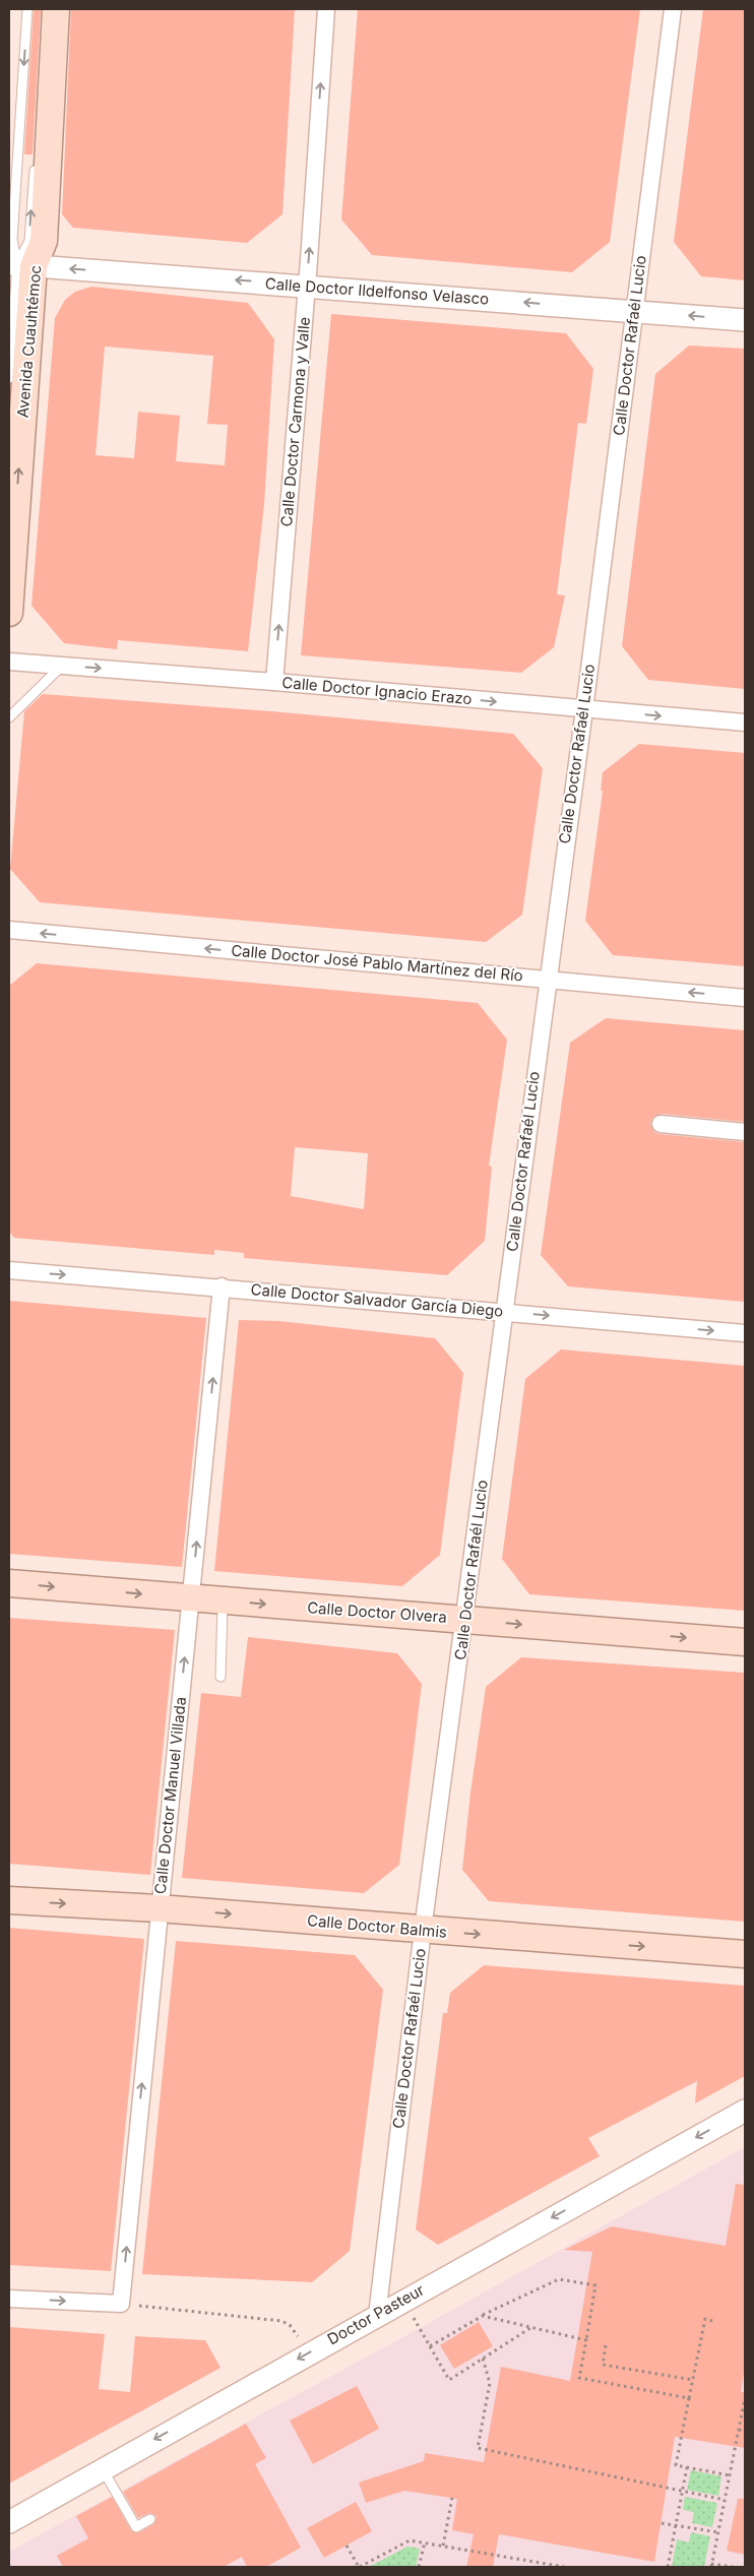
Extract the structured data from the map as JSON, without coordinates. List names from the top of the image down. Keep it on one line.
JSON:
{"streets":{"main road":["Avenida Cuauhtémoc","Calle Doctor Olvera","Calle Doctor Balmis"],"street":["Calle Doctor Ildelfonso Velasco","Calle Doctor Rafaél Lucio","Calle Doctor Carmona y Valle","Calle Doctor Ignacio Erazo","Calle Doctor José Pablo Martínez del Río","Calle Doctor Salvador García Diego","Calle Doctor Manuel Villada","Doctor Pasteur"]},"crossings":[["Calle Doctor Ildelfonso Velasco","Avenida Cuauhtémoc"],["Calle Doctor Ildelfonso Velasco","Calle Doctor Rafaél Lucio"],["Calle Doctor Ildelfonso Velasco","Calle Doctor Carmona y Valle"],["Calle Doctor Rafaél Lucio","Calle Doctor Ignacio Erazo"],["Calle Doctor Rafaél Lucio","Calle Doctor José Pablo Martínez del Río"],["Calle Doctor Rafaél Lucio","Calle Doctor Salvador García Diego"],["Calle Doctor Rafaél Lucio","Calle Doctor Olvera"],["Calle Doctor Rafaél Lucio","Calle Doctor Balmis"],["Calle Doctor Rafaél Lucio","Doctor Pasteur"],["Calle Doctor Carmona y Valle","Calle Doctor Ignacio Erazo"],["Calle Doctor Salvador García Diego","Calle Doctor Manuel Villada"],["Calle Doctor Olvera","Calle Doctor Manuel Villada"],["Calle Doctor Manuel Villada","Calle Doctor Balmis"]],"one_way":["Calle Doctor Ildelfonso Velasco","Avenida Cuauhtémoc","Calle Doctor Carmona y Valle","Calle Doctor Ignacio Erazo","Calle Doctor José Pablo Martínez del Río","Calle Doctor Salvador García Diego","Calle Doctor Olvera","Calle Doctor Manuel Villada","Calle Doctor Balmis","Doctor Pasteur"]}
